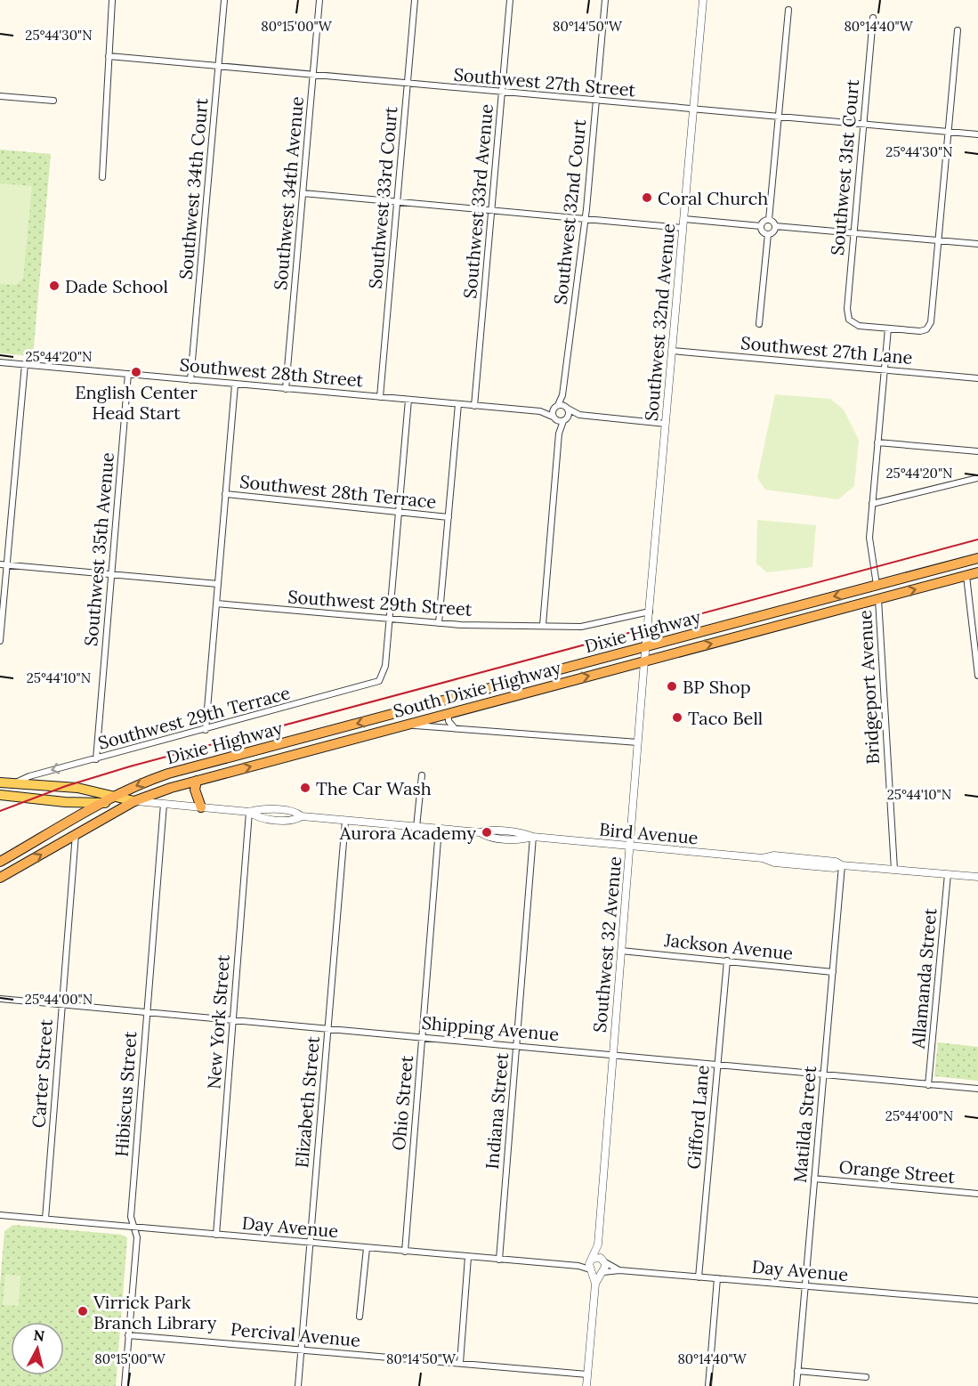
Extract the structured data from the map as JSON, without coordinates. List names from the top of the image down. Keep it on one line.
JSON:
{"streets":{"highway":["Dixie Highway","South Dixie Highway"],"street":["Southwest 27th Street","Southwest 31st Court","Southwest 34th Court","Southwest 34th Avenue","Southwest 33rd Court","Southwest 33rd Avenue","Southwest 32nd Court","Southwest 32nd Avenue","Southwest 27th Lane","Southwest 28th Street","Southwest 28th Terrace","Southwest 35th Avenue","Southwest 29th Street","Bridgeport Avenue","Southwest 29th Terrace","Bird Avenue","Southwest 32 Avenue","Jackson Avenue","Allamanda Street","New York Street","Shipping Avenue","Carter Street","Hibiscus Street","Elizabeth Street","Ohio Street","Indiana Street","Gifford Lane","Matilda Street","Orange Street","Day Avenue","Percival Avenue"]},"crossings":[["Southwest 27th Street","Southwest 31st Court"],["Southwest 27th Street","Southwest 34th Court"],["Southwest 27th Street","Southwest 34th Avenue"],["Southwest 27th Street","Southwest 33rd Court"],["Southwest 27th Street","Southwest 33rd Avenue"],["Southwest 27th Street","Southwest 32nd Court"],["Southwest 27th Street","Southwest 32nd Avenue"],["Southwest 34th Court","Southwest 28th Street"],["Southwest 34th Avenue","Southwest 28th Street"],["Southwest 33rd Court","Southwest 28th Street"],["Southwest 33rd Avenue","Southwest 28th Street"],["Southwest 32nd Court","Southwest 28th Street"],["Southwest 32nd Avenue","Southwest 27th Lane"],["Southwest 32nd Avenue","Southwest 28th Street"],["Southwest 32nd Avenue","Dixie Highway"],["Southwest 32nd Avenue","Southwest 32 Avenue"],["Southwest 28th Street","Southwest 35th Avenue"],["Southwest 35th Avenue","Southwest 29th Terrace"],["Southwest 29th Street","Southwest 29th Terrace"],["Dixie Highway","Southwest 32 Avenue"],["Bridgeport Avenue","South Dixie Highway"],["Bridgeport Avenue","Bird Avenue"],["South Dixie Highway","Bird Avenue"],["South Dixie Highway","Southwest 32 Avenue"],["South Dixie Highway","Carter Street"],["Bird Avenue","Southwest 32 Avenue"],["Bird Avenue","Allamanda Street"],["Bird Avenue","New York Street"],["Bird Avenue","Hibiscus Street"],["Bird Avenue","Elizabeth Street"],["Bird Avenue","Ohio Street"],["Bird Avenue","Indiana Street"],["Bird Avenue","Matilda Street"],["Southwest 32 Avenue","Jackson Avenue"],["Southwest 32 Avenue","Shipping Avenue"],["Southwest 32 Avenue","Day Avenue"],["Jackson Avenue","Gifford Lane"],["Jackson Avenue","Matilda Street"],["Allamanda Street","Shipping Avenue"],["New York Street","Shipping Avenue"],["New York Street","Day Avenue"],["Shipping Avenue","Carter Street"],["Shipping Avenue","Hibiscus Street"],["Shipping Avenue","Elizabeth Street"],["Shipping Avenue","Ohio Street"],["Shipping Avenue","Indiana Street"],["Shipping Avenue","Gifford Lane"],["Shipping Avenue","Matilda Street"],["Carter Street","Day Avenue"],["Hibiscus Street","Day Avenue"],["Hibiscus Street","Percival Avenue"],["Elizabeth Street","Day Avenue"],["Elizabeth Street","Percival Avenue"],["Ohio Street","Day Avenue"],["Indiana Street","Day Avenue"],["Gifford Lane","Day Avenue"],["Matilda Street","Orange Street"],["Matilda Street","Day Avenue"]],"one_way":["Dixie Highway","South Dixie Highway"],"places":["Coral Church","Dade School","English Center Head Start","BP Shop","Taco Bell","The Car Wash","Aurora Academy","Virrick Park Branch Library"],"north":"top","coordinates":["80°15'00\"W","80°14'50\"W","80°14'40\"W","25°44'30\"N","25°44'20\"N","25°44'10\"N","25°44'00\"N"]}
